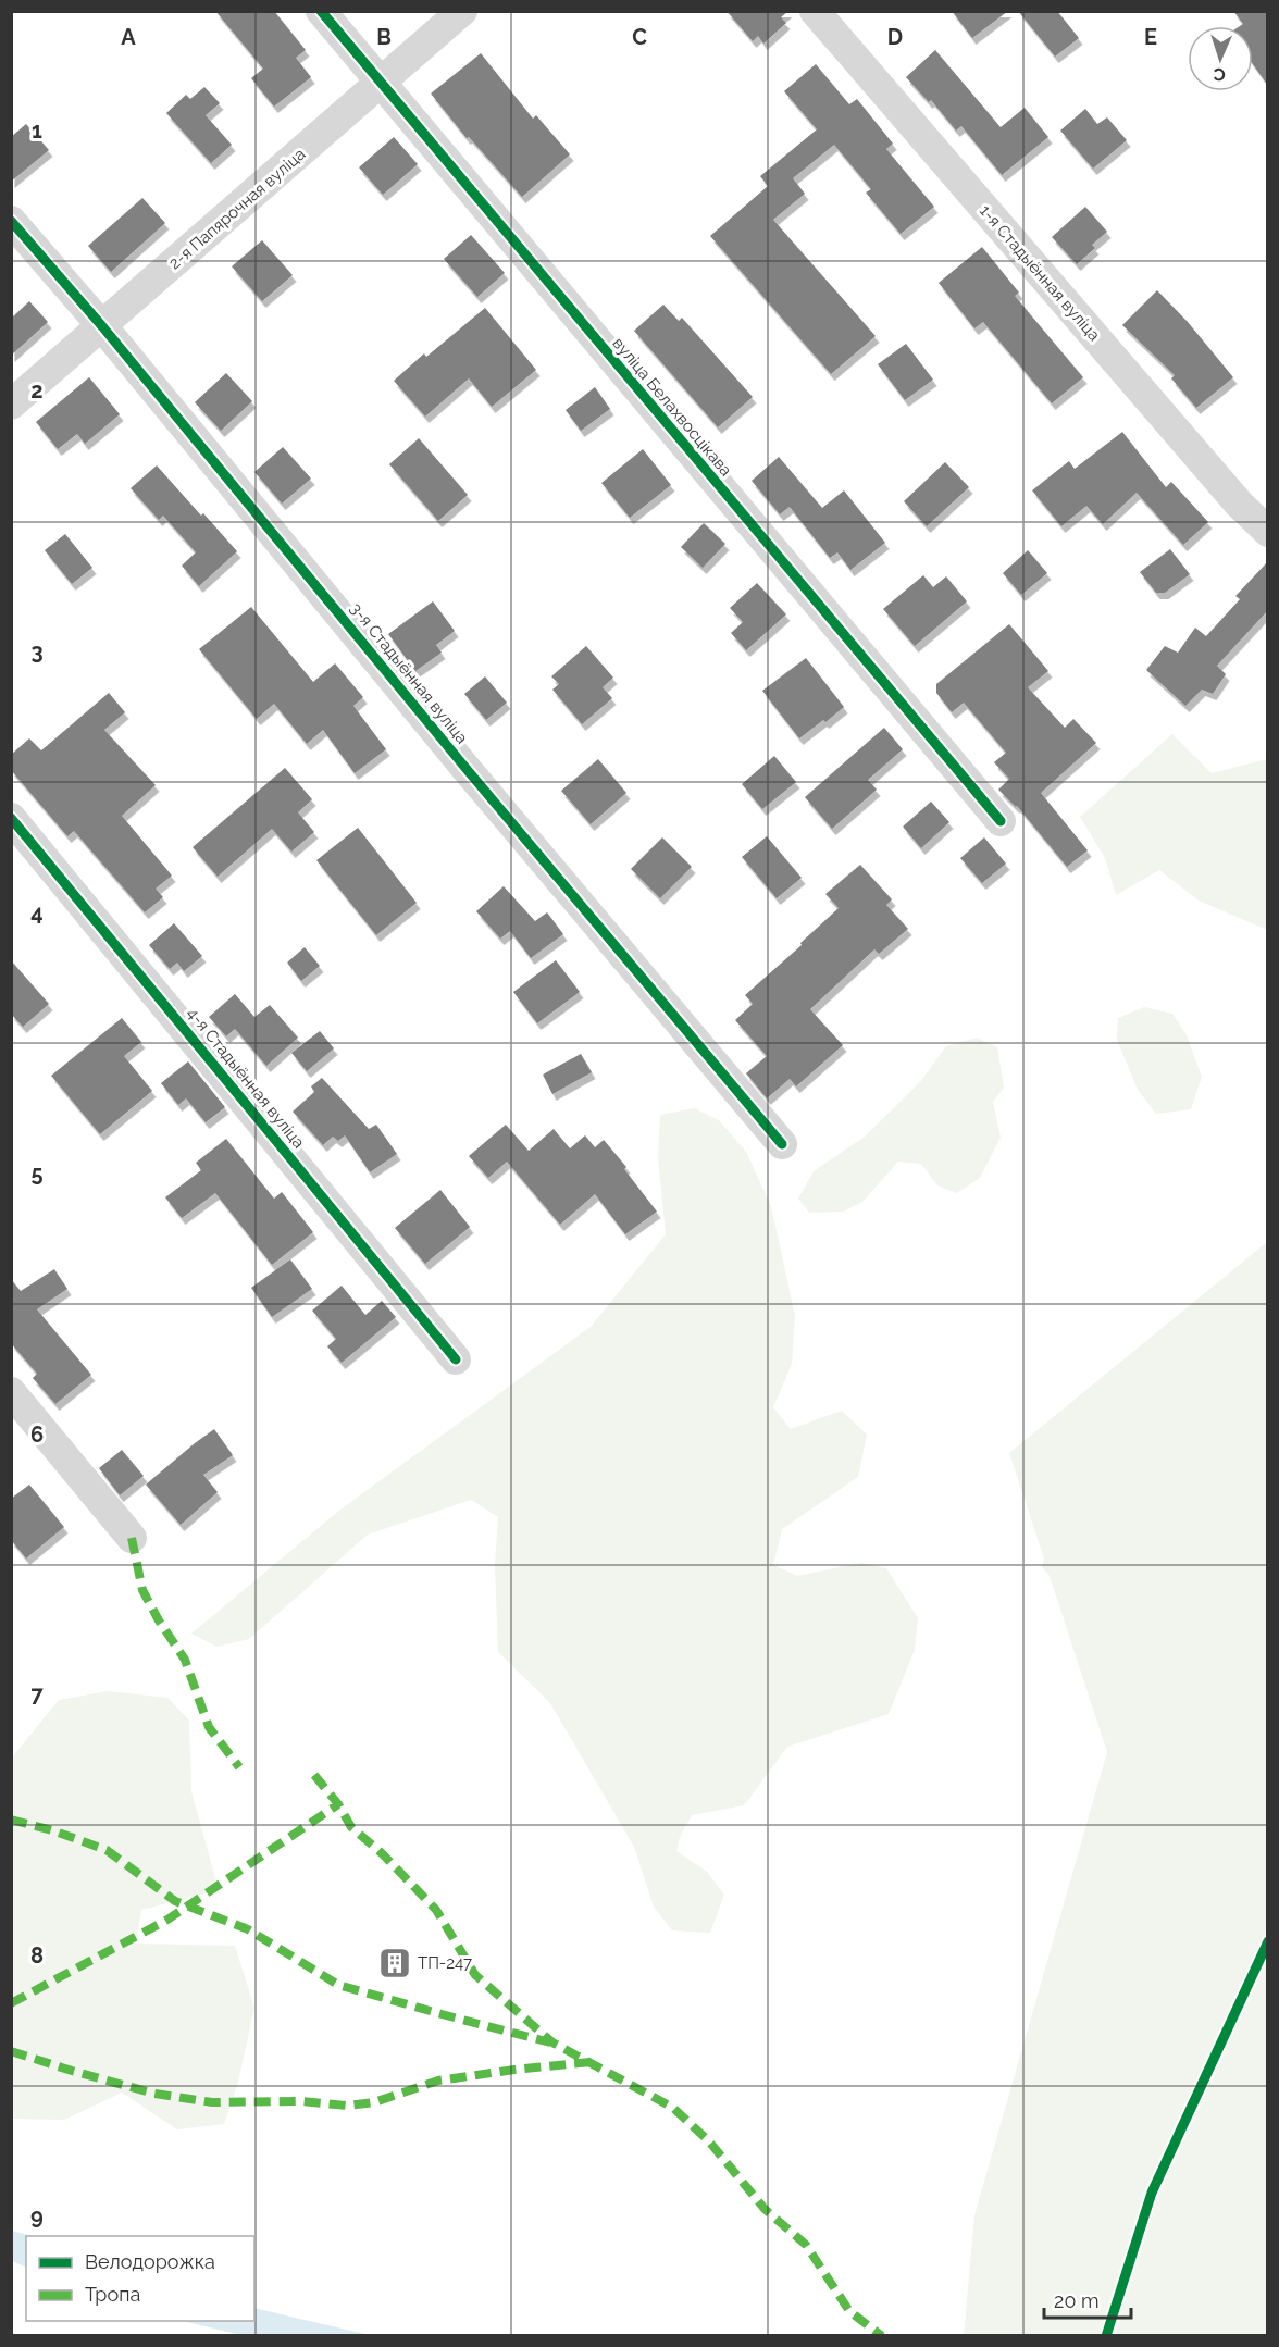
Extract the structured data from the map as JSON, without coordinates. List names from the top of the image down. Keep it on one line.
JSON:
{"streets":{"street":["2-я Папярочная вуліца","1-я Стадыённая вуліца","вуліца Белахвосцікава","3-я Стадыённая вуліца","4-я Стадыённая вуліца"]},"crossings":[["2-я Папярочная вуліца","вуліца Белахвосцікава"],["2-я Папярочная вуліца","3-я Стадыённая вуліца"]],"places":{"building":["ТП-247"]},"legend":["Велодорожка","Тропа"],"scale_bar":"20 m","north":"bottom","grid":{"columns":["A","B","C","D","E"],"rows":["1","2","3","4","5","6","7","8","9"]}}
